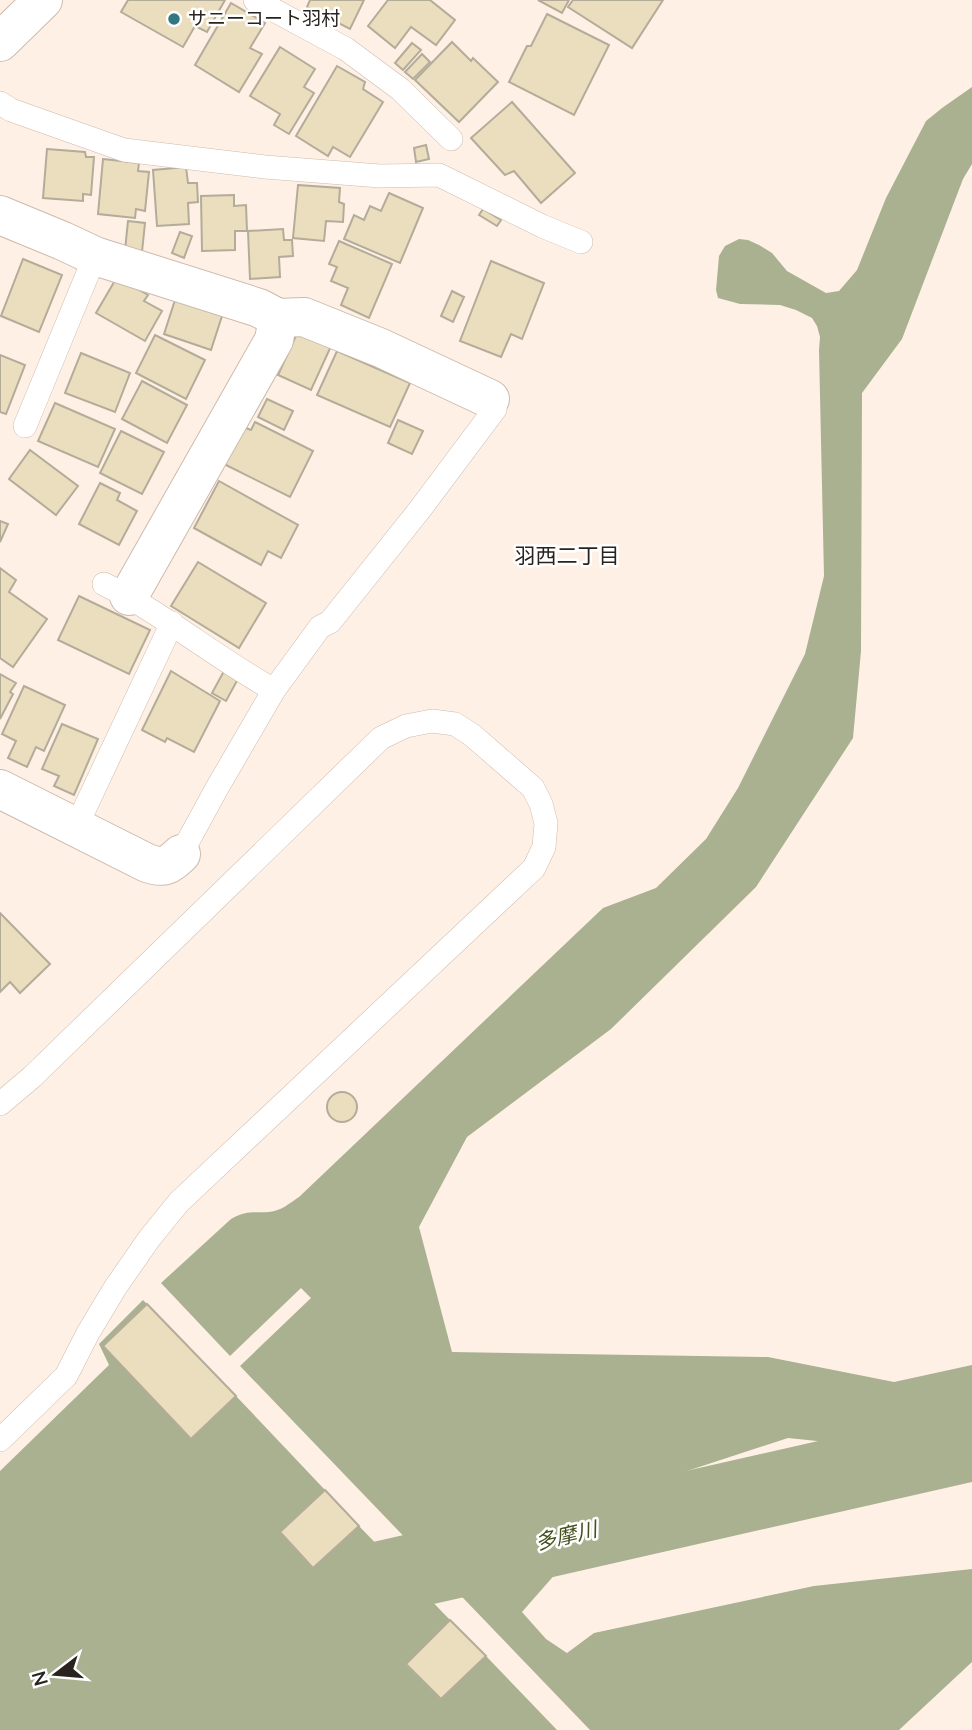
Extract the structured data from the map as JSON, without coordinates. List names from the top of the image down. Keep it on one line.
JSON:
{"districts":["羽西二丁目"],"water":["多摩川"],"places":["サニーコート羽村"],"north":"left"}
